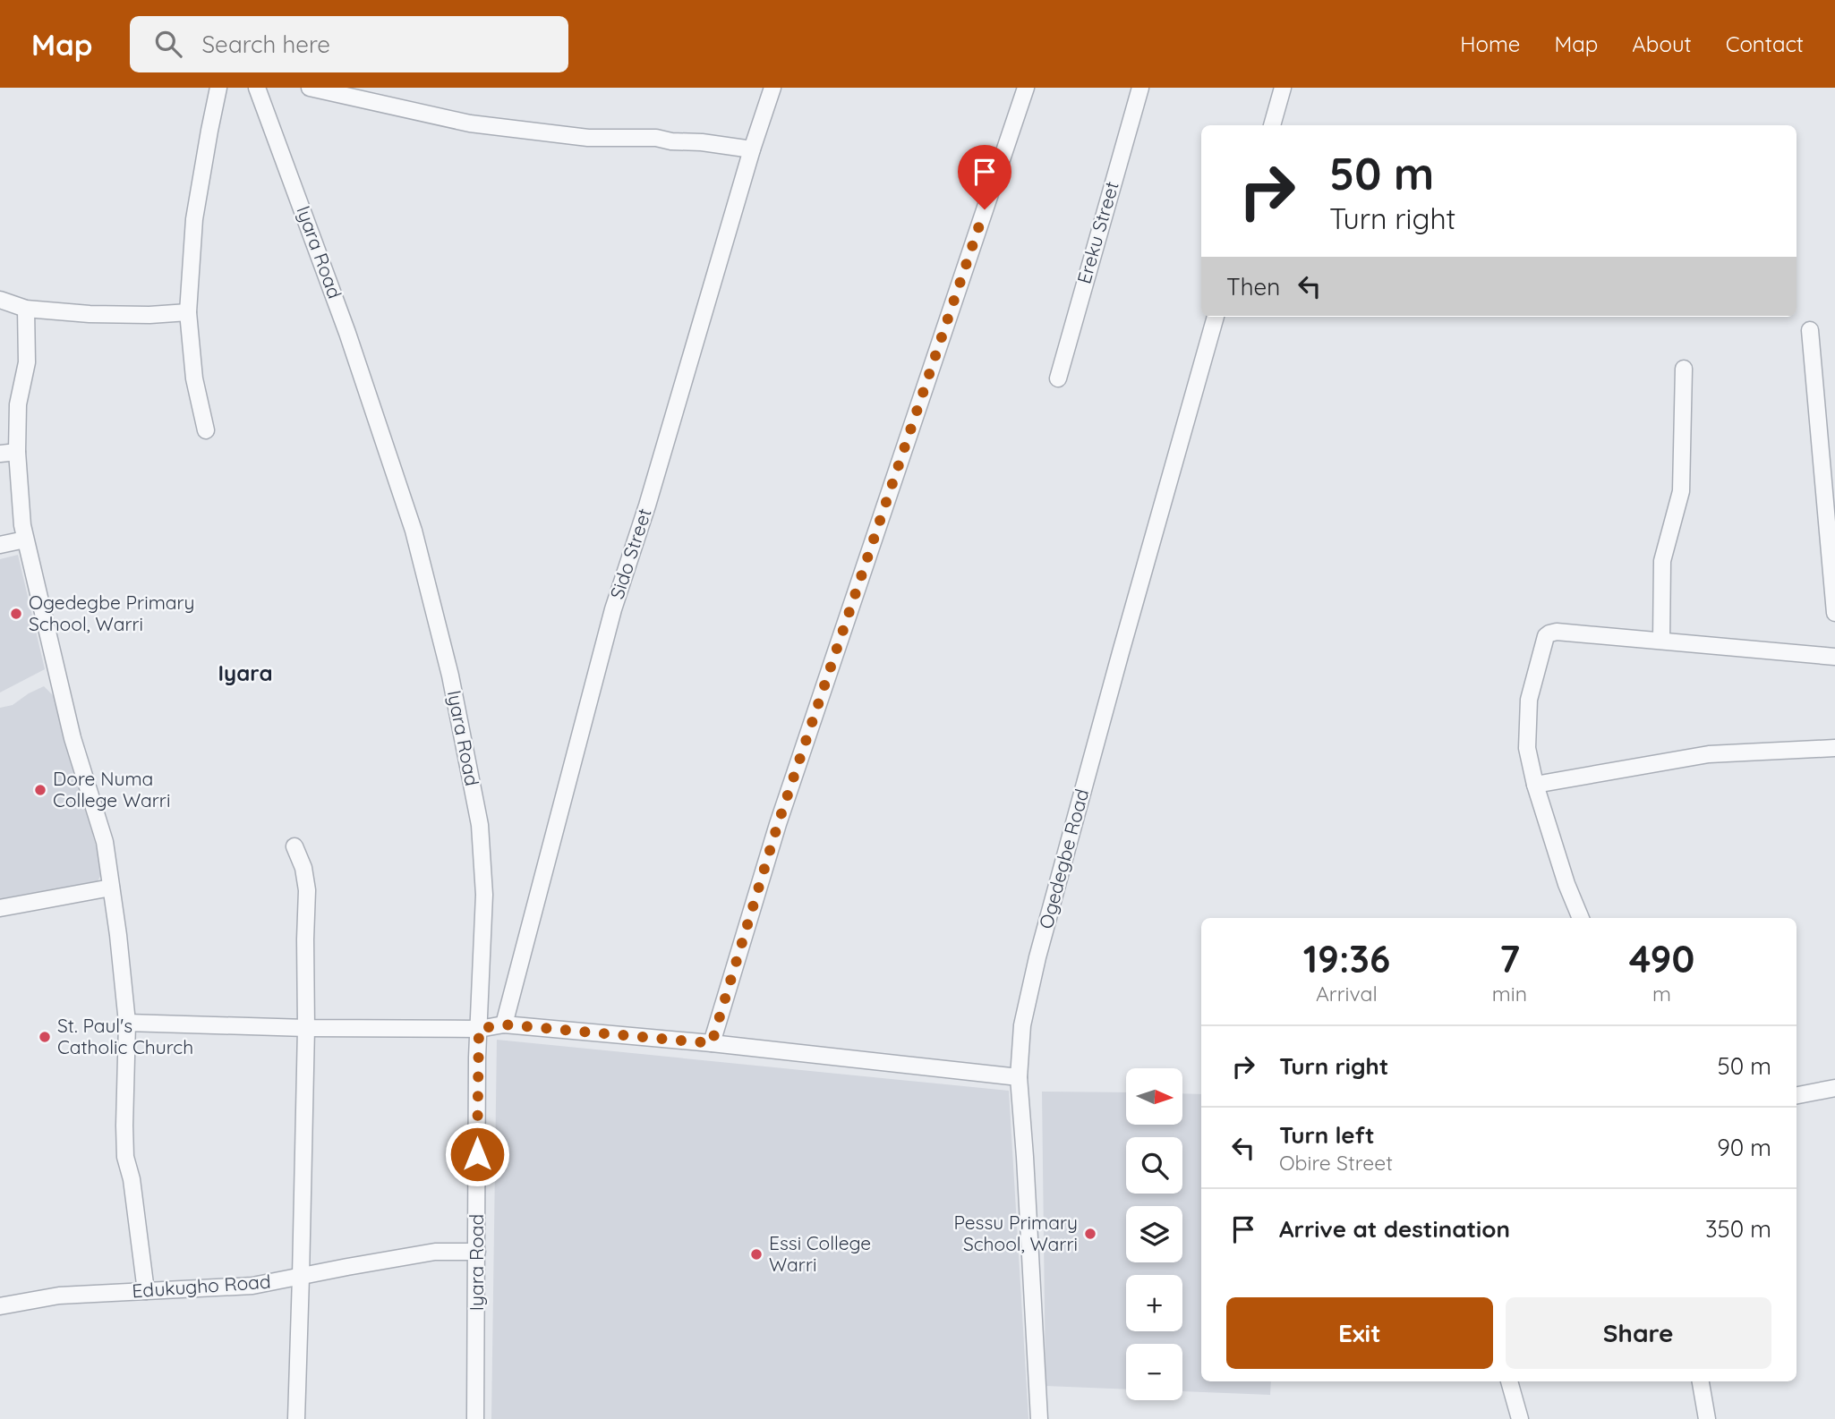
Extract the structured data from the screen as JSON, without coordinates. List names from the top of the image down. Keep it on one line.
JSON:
{"streets":{"street":["Ereku Street","Iyara Road","Sido Street","Ogedegbe Road","Edukugho Road"]},"crossings":[["Iyara Road","Edukugho Road"]],"districts":["Iyara"],"places":["Ogedegbe Primary School, Warri","Dore Numa College Warri","St. Paul's Catholic Church","Pessu Primary School, Warri","Essi College Warri"],"north":"right","page":{"header":"Map","search":"Search here","nav":["Home","Map","About","Contact"],"turn":["50 m","Turn right"],"then":"Then","eta":["19:36","Arrival","7","min","490","m"],"list":[{"name":"Turn right","value":"50 m"},{"name":"Turn left","note":"Obire Street","value":"90 m"},{"name":"Arrive at destination","value":"350 m"}],"map_buttons":["+","−"],"buttons":["Exit","Share"]}}
